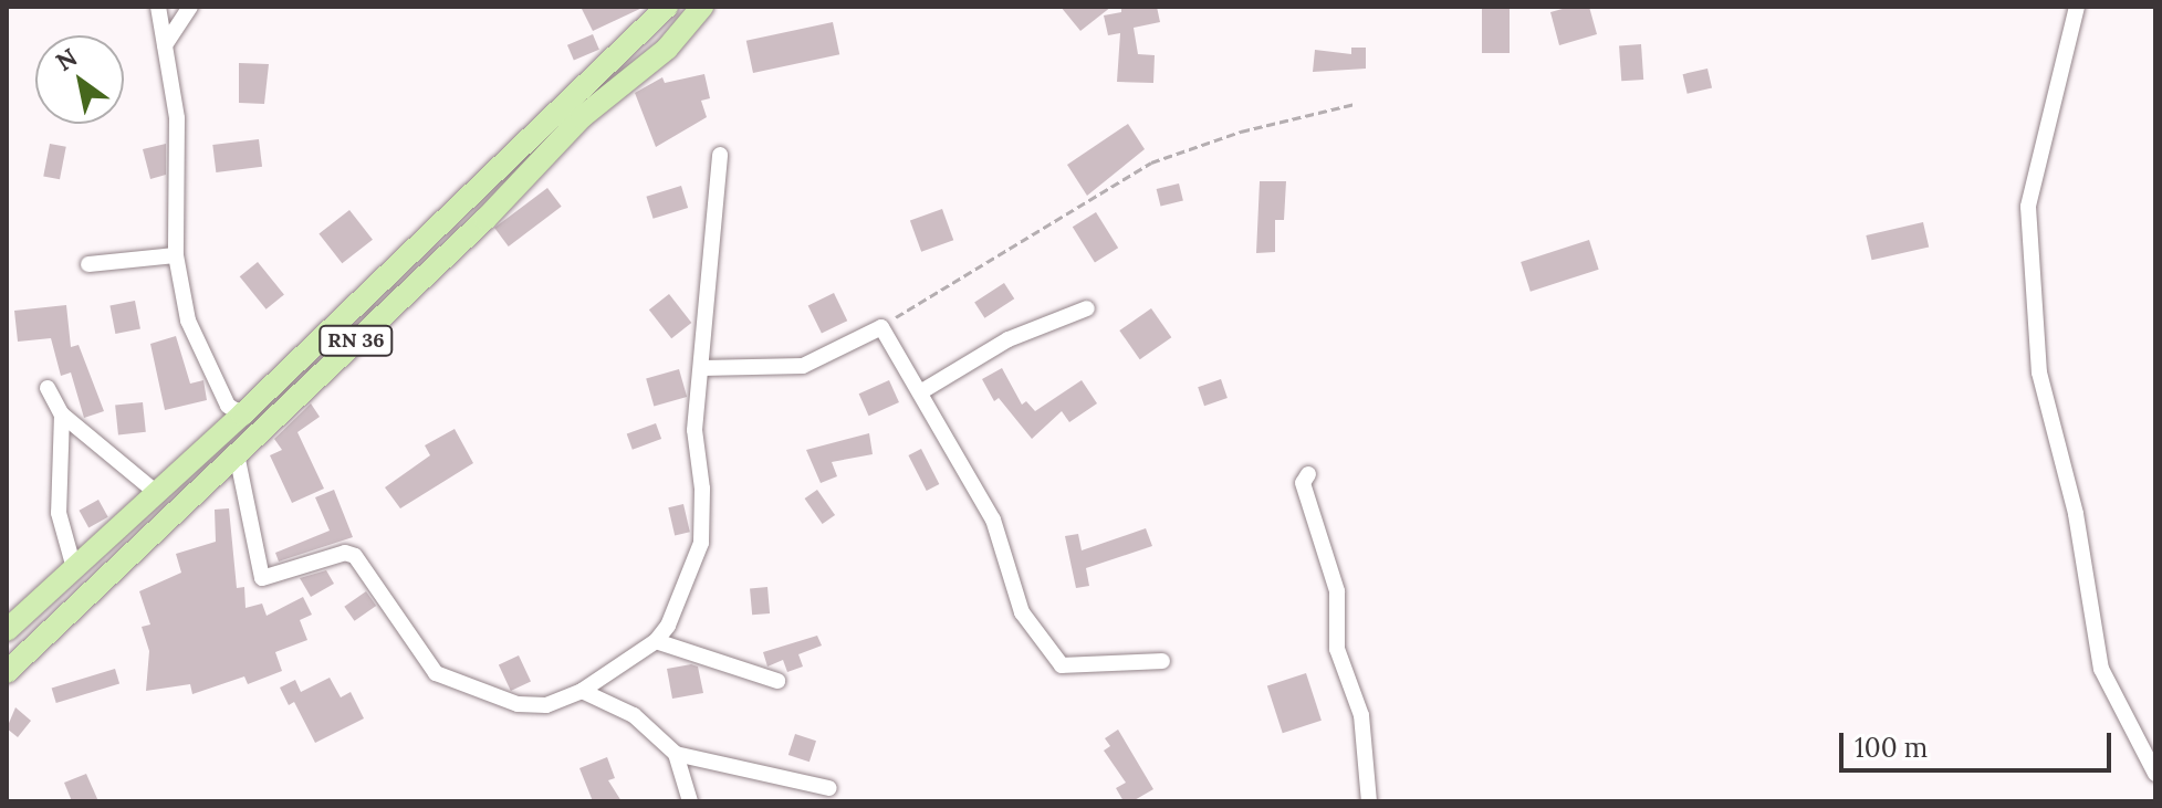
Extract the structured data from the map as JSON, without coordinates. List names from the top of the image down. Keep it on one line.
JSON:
{"streets":{"main road":["RN 36"]},"scale_bar":"100 m","north":"top left"}
